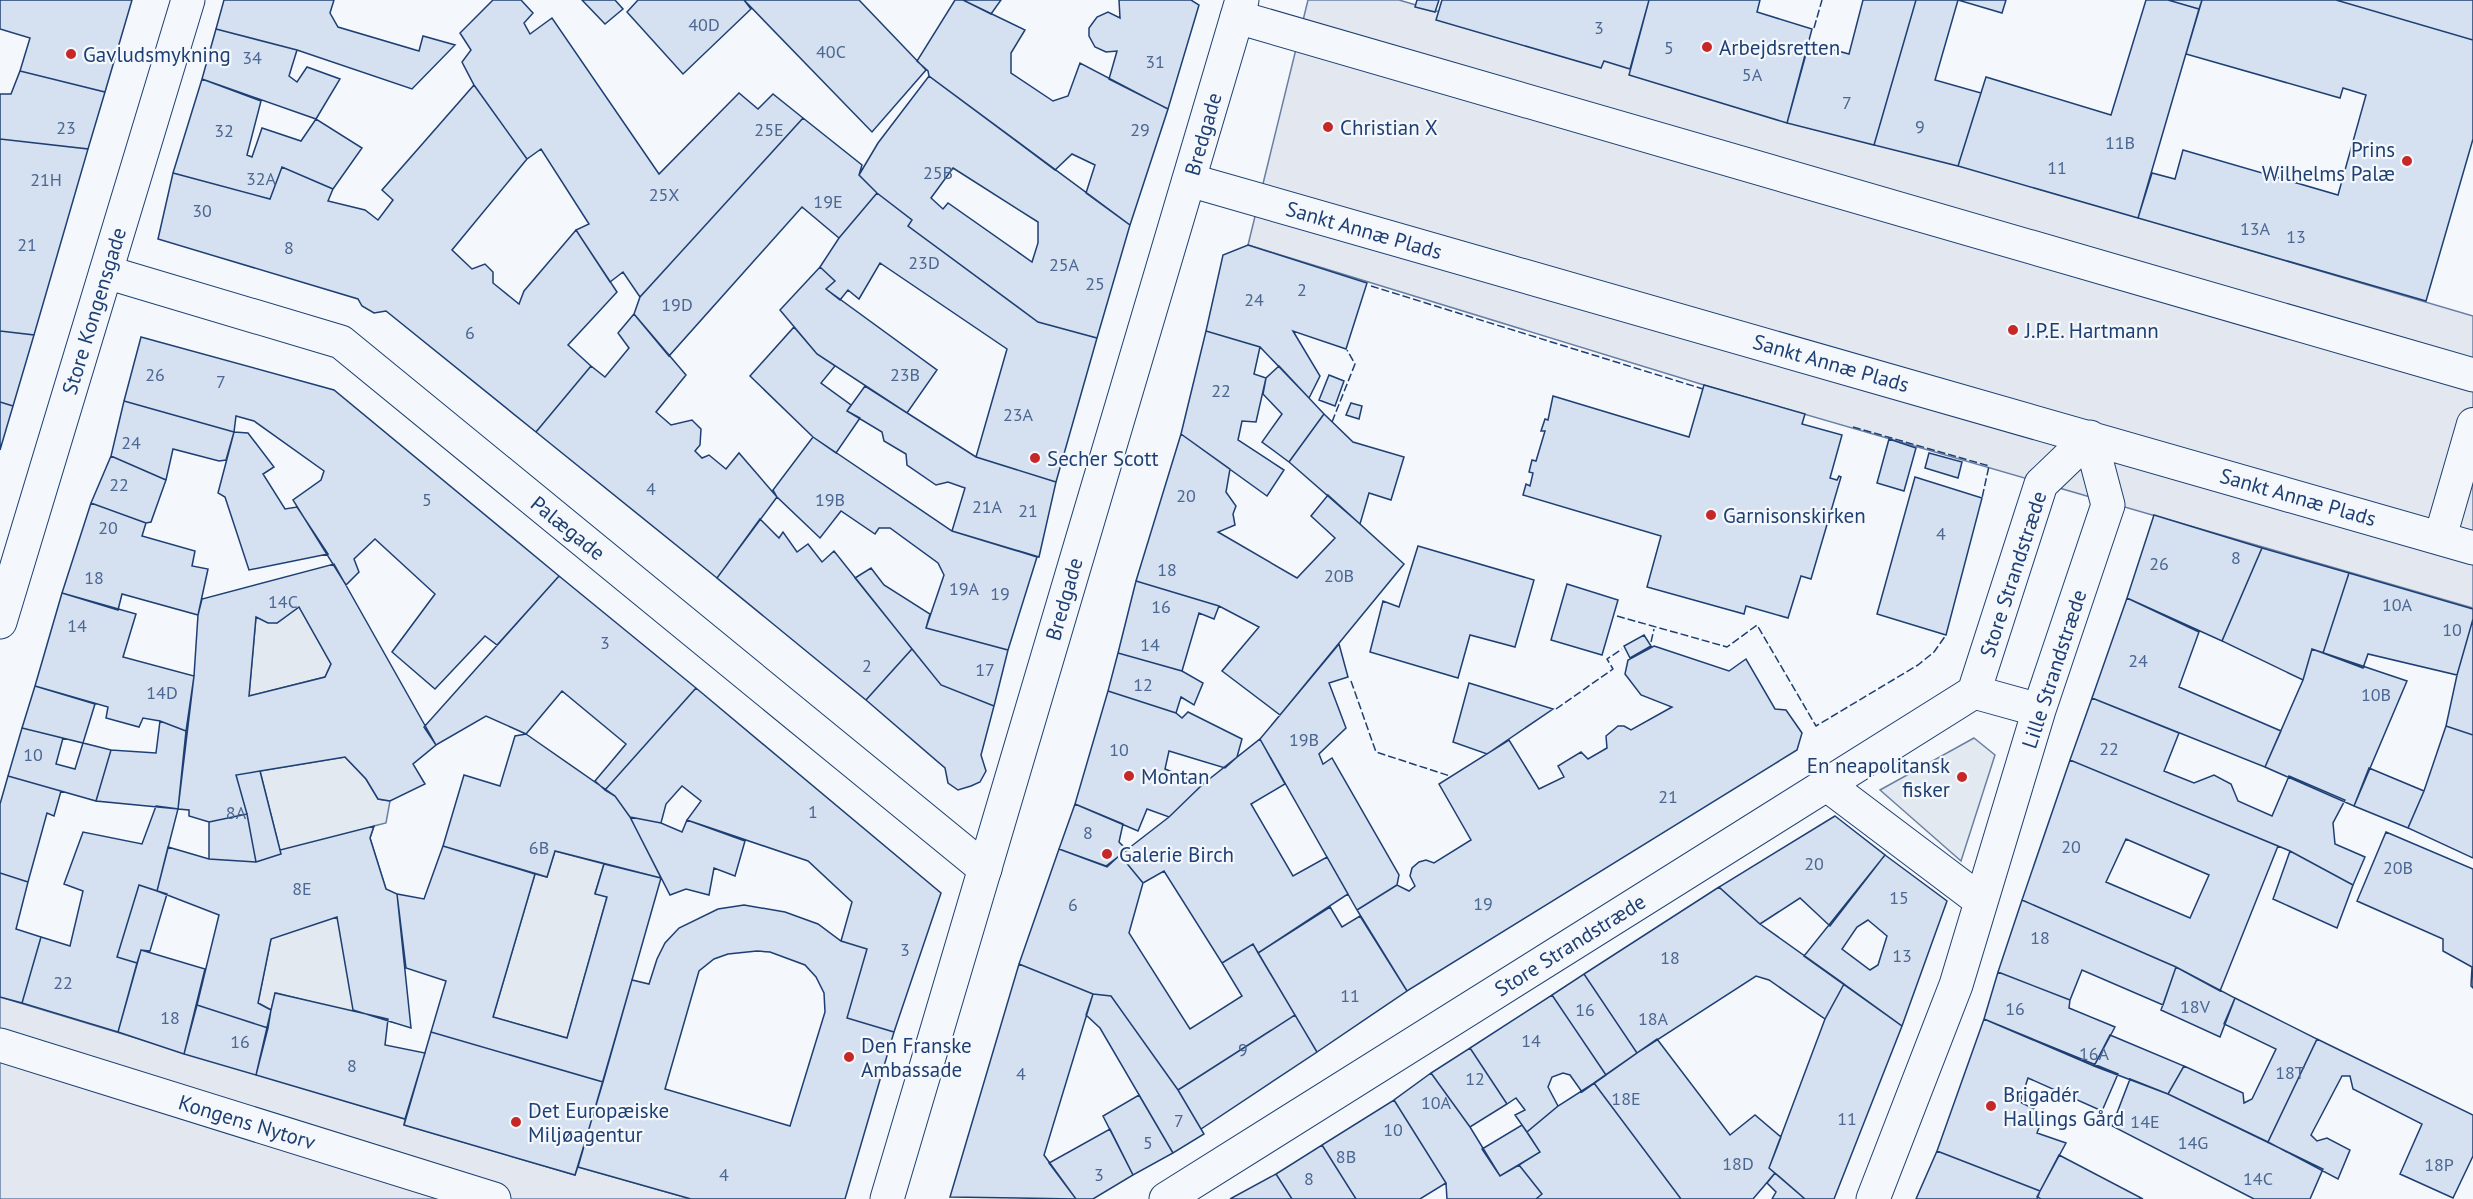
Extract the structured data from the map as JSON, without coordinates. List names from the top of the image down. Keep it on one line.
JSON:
{"streets":{"street":["Bredgade","Sankt Annæ Plads","Store Kongensgade","Palægade","Store Strandstræde","Lille Strandstræde","Kongens Nytorv"]},"crossings":[["Bredgade","Sankt Annæ Plads"],["Bredgade","Palægade"],["Sankt Annæ Plads","Store Strandstræde"],["Sankt Annæ Plads","Lille Strandstræde"],["Store Kongensgade","Palægade"],["Store Strandstræde","Lille Strandstræde"]],"places":["Arbejdsretten","Gavludsmykning","Christian X","Prins Wilhelms Palæ","J.P.E. Hartmann","Secher Scott","Garnisonskirken","Montan","En neapolitansk fisker","Galerie Birch","Den Franske Ambassade","Brigadér Hallings Gård","Det Europæiske Miljøagentur"],"house_numbers":["40D","3","5","40C","34","31","5A","7","9","23","25E","29","32","11B","11","25B","32A","21H","25X","19E","30","13A","13","21","8","23D","25A","25","2","24","19D","6","26","23B","7","22","23A","24","22","4","20","5","19B","21A","21","20","4","8","26","18","20B","18","19A","19","14C","10A","16","14","10","3","14","24","2","17","12","14D","10B","19B","22","10","10","21","1","8A","8","20","6B","20","20B","8E","15","19","6","18","3","13","18","22","11","18V","16","16","18","18A","14","16","9","16A","8","18T","4","12","18E","10A","11","7","14E","10","5","14G","8B","18D","18P","4","3","8","14C"]}
